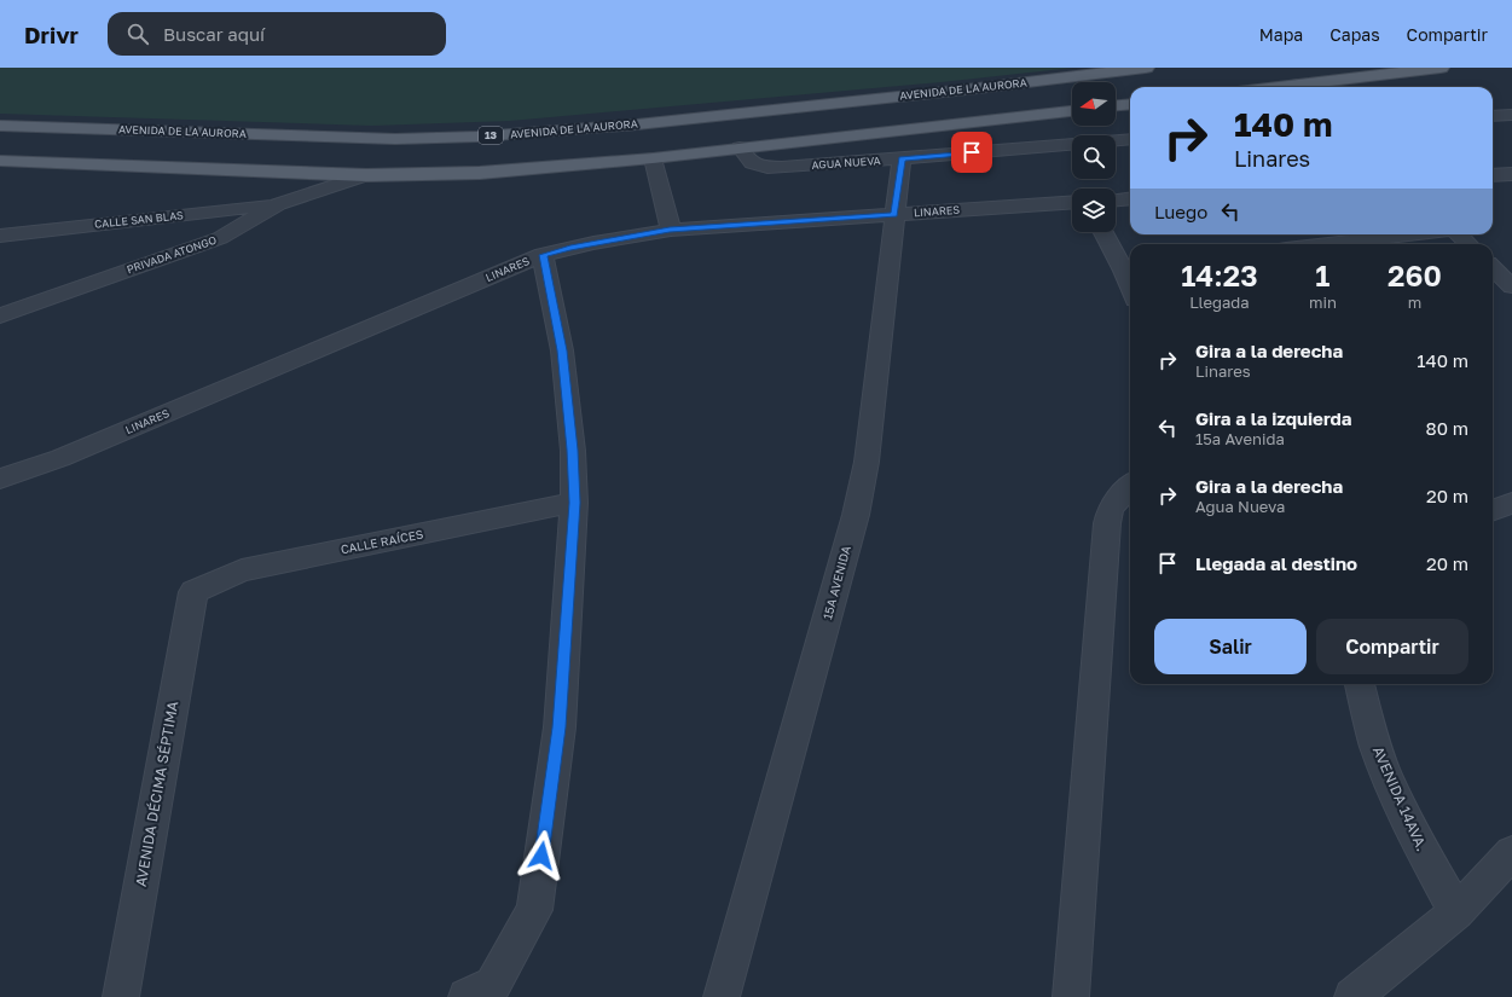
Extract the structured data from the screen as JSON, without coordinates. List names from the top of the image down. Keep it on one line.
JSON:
{"streets":{"main road":["AVENIDA DE LA AURORA","13"],"street":["AGUA NUEVA","LINARES","CALLE SAN BLAS","PRIVADA ATONGO","CALLE RAÍCES","15A AVENIDA","AVENIDA DÉCIMA SÉPTIMA","AVENIDA 14AVA."]},"crossings":[["AGUA NUEVA","15A AVENIDA"],["LINARES","15A AVENIDA"],["CALLE SAN BLAS","PRIVADA ATONGO"],["CALLE RAÍCES","AVENIDA DÉCIMA SÉPTIMA"]],"north":"left","page":{"header":"Drivr","search":"Buscar aquí","nav":["Mapa","Capas","Compartir"],"turn":["140 m","Linares"],"then":"Luego","eta":["14:23","Llegada","1","min","260","m"],"list":[{"name":"Gira a la derecha","note":"Linares","value":"140 m"},{"name":"Gira a la izquierda","note":"15a Avenida","value":"80 m"},{"name":"Gira a la derecha","note":"Agua Nueva","value":"20 m"},{"name":"Llegada al destino","value":"20 m"}],"buttons":["Salir","Compartir"]}}
